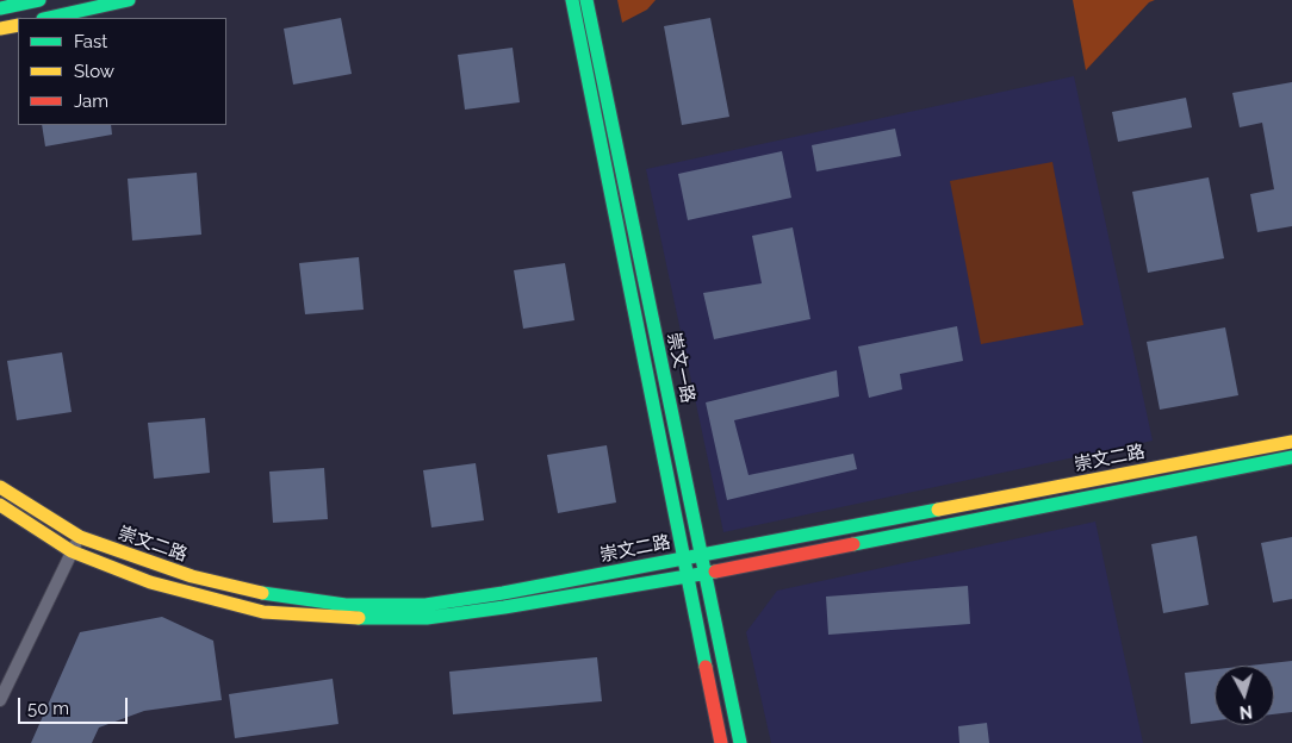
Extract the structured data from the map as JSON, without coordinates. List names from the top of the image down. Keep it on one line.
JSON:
{"streets":{"street":["崇文一路","崇文二路"]},"crossings":[["崇文一路","崇文二路"]],"legend":["Fast","Slow","Jam"],"scale_bar":"50 m","north":"bottom"}
